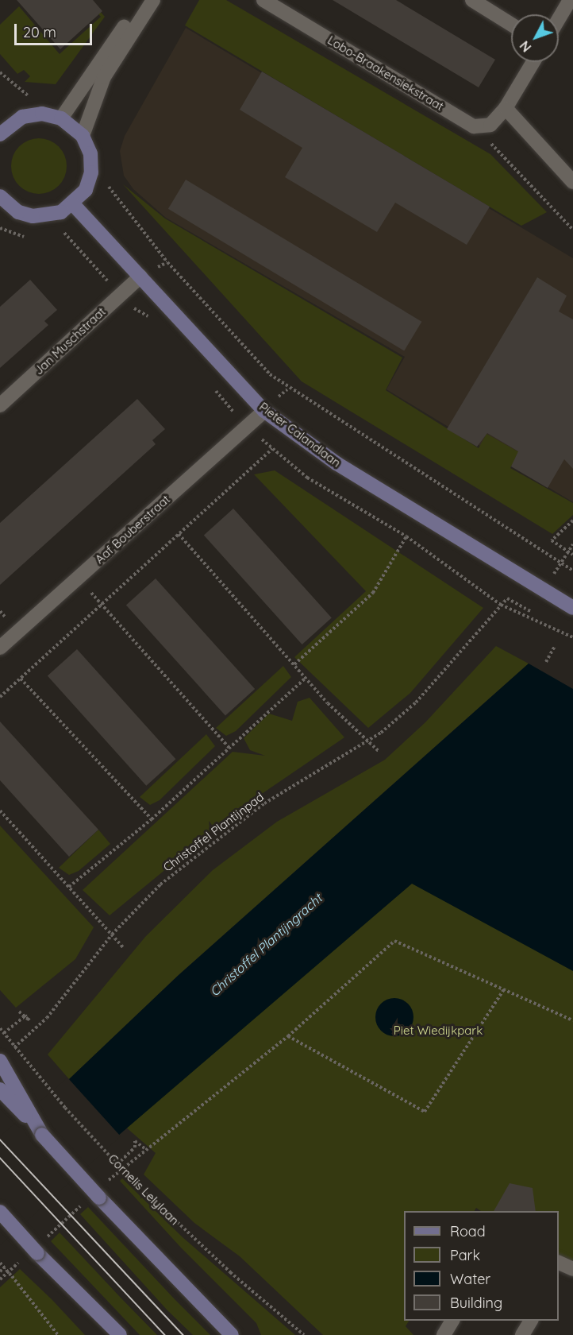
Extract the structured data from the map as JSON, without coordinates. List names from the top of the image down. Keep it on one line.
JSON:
{"streets":{"street":["Lobo-Braakensiekstraat","Jan Muschstraat","Pieter Calandlaan","Aaf Bouberstraat"],"path":["Christoffel Plantijnpad","Cornelis Lelylaan"]},"crossings":[["Jan Muschstraat","Pieter Calandlaan"],["Pieter Calandlaan","Aaf Bouberstraat"]],"water":["Christoffel Plantijngracht"],"parks":["Piet Wiedijkpark"],"legend":["Road","Park","Water","Building"],"scale_bar":"20 m","north":"bottom left"}
